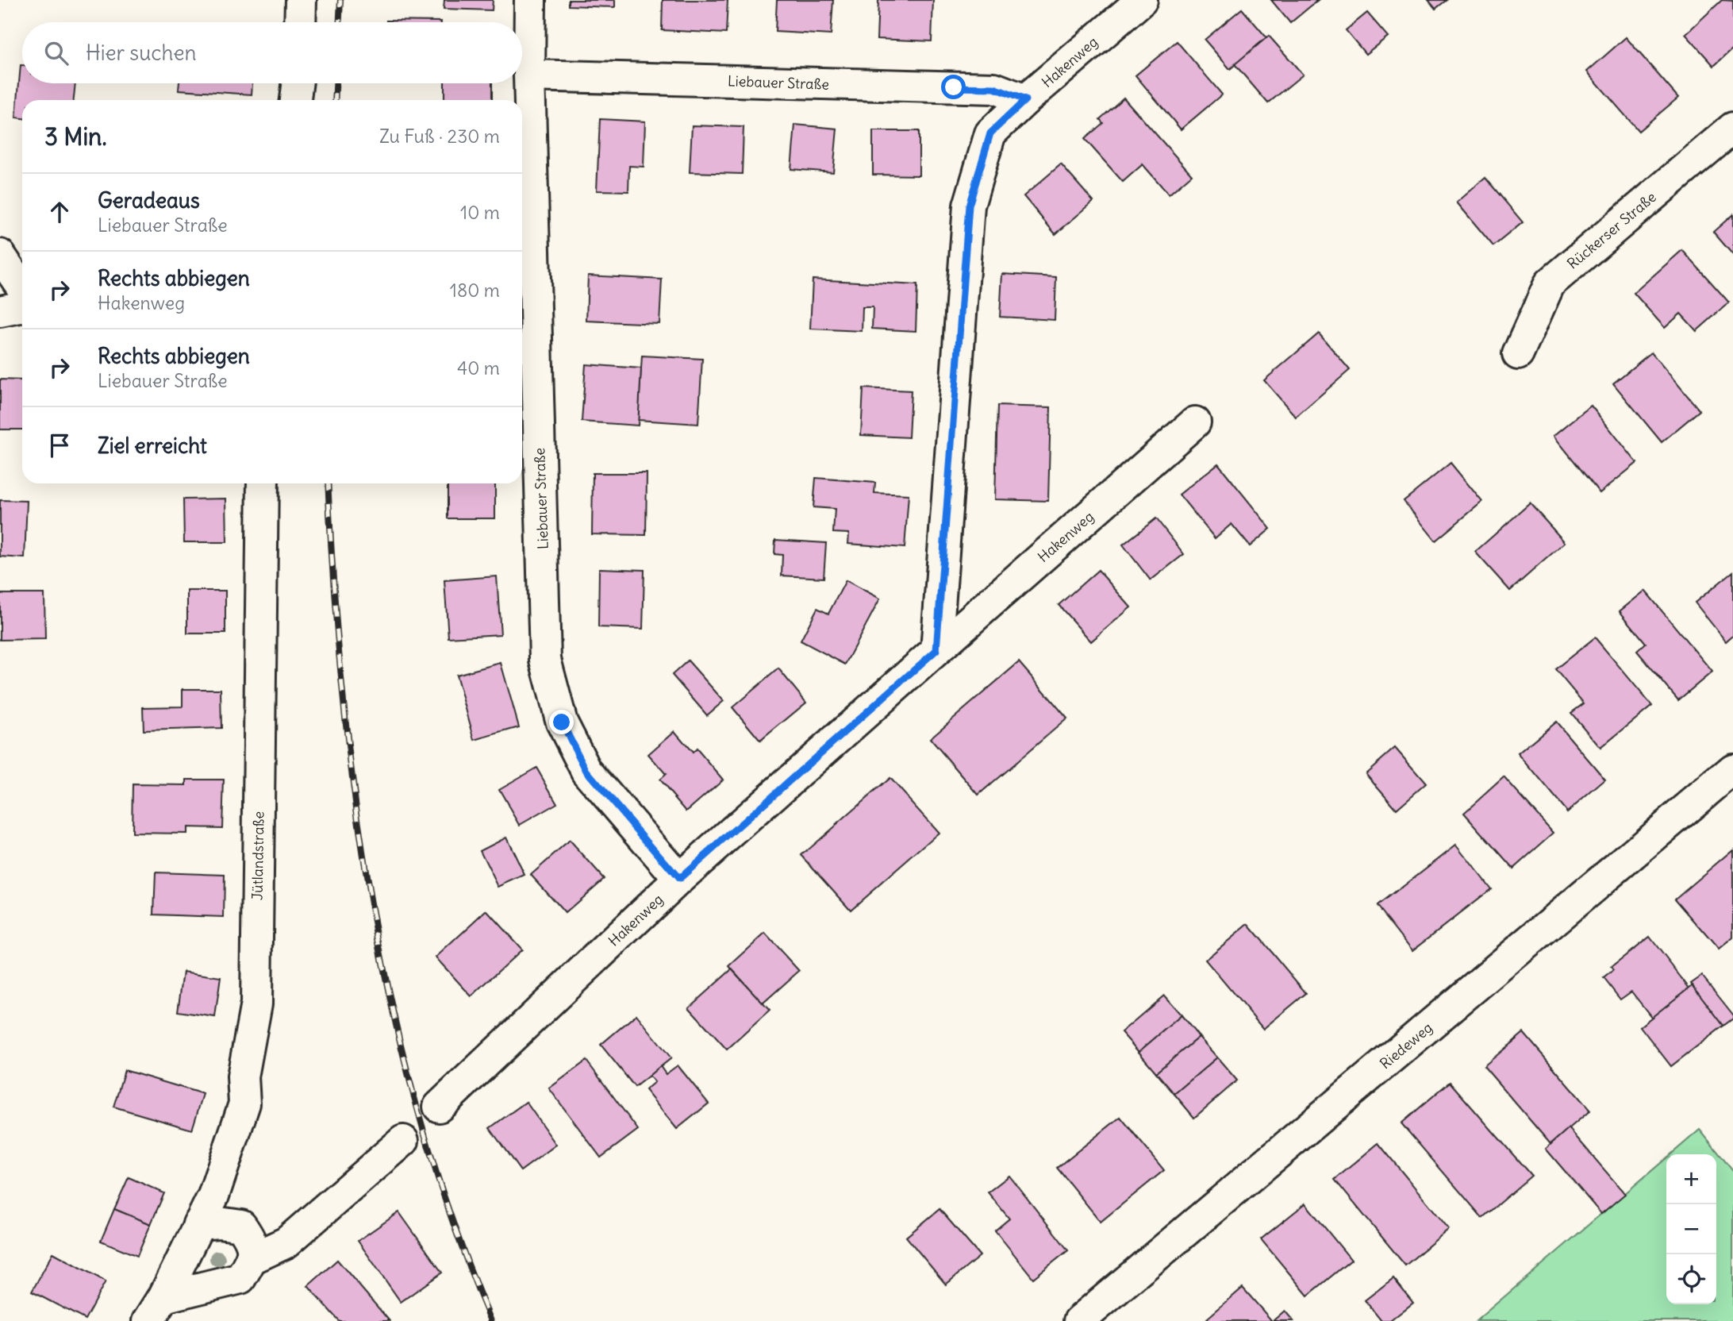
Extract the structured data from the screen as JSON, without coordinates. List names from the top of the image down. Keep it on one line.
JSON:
{"streets":{"street":["Hakenweg","Liebauer Straße","Rückerser Straße","Jütlandstraße","Riedeweg"]},"crossings":[["Hakenweg","Liebauer Straße"]],"page":{"search":"Hier suchen","heading":["3 Min.","Zu Fuß · 230 m"],"list":[["Geradeaus","Liebauer Straße","10 m"],["Rechts abbiegen","Hakenweg","180 m"],["Rechts abbiegen","Liebauer Straße","40 m"],"Ziel erreicht"],"map_buttons":["+","−"]}}
